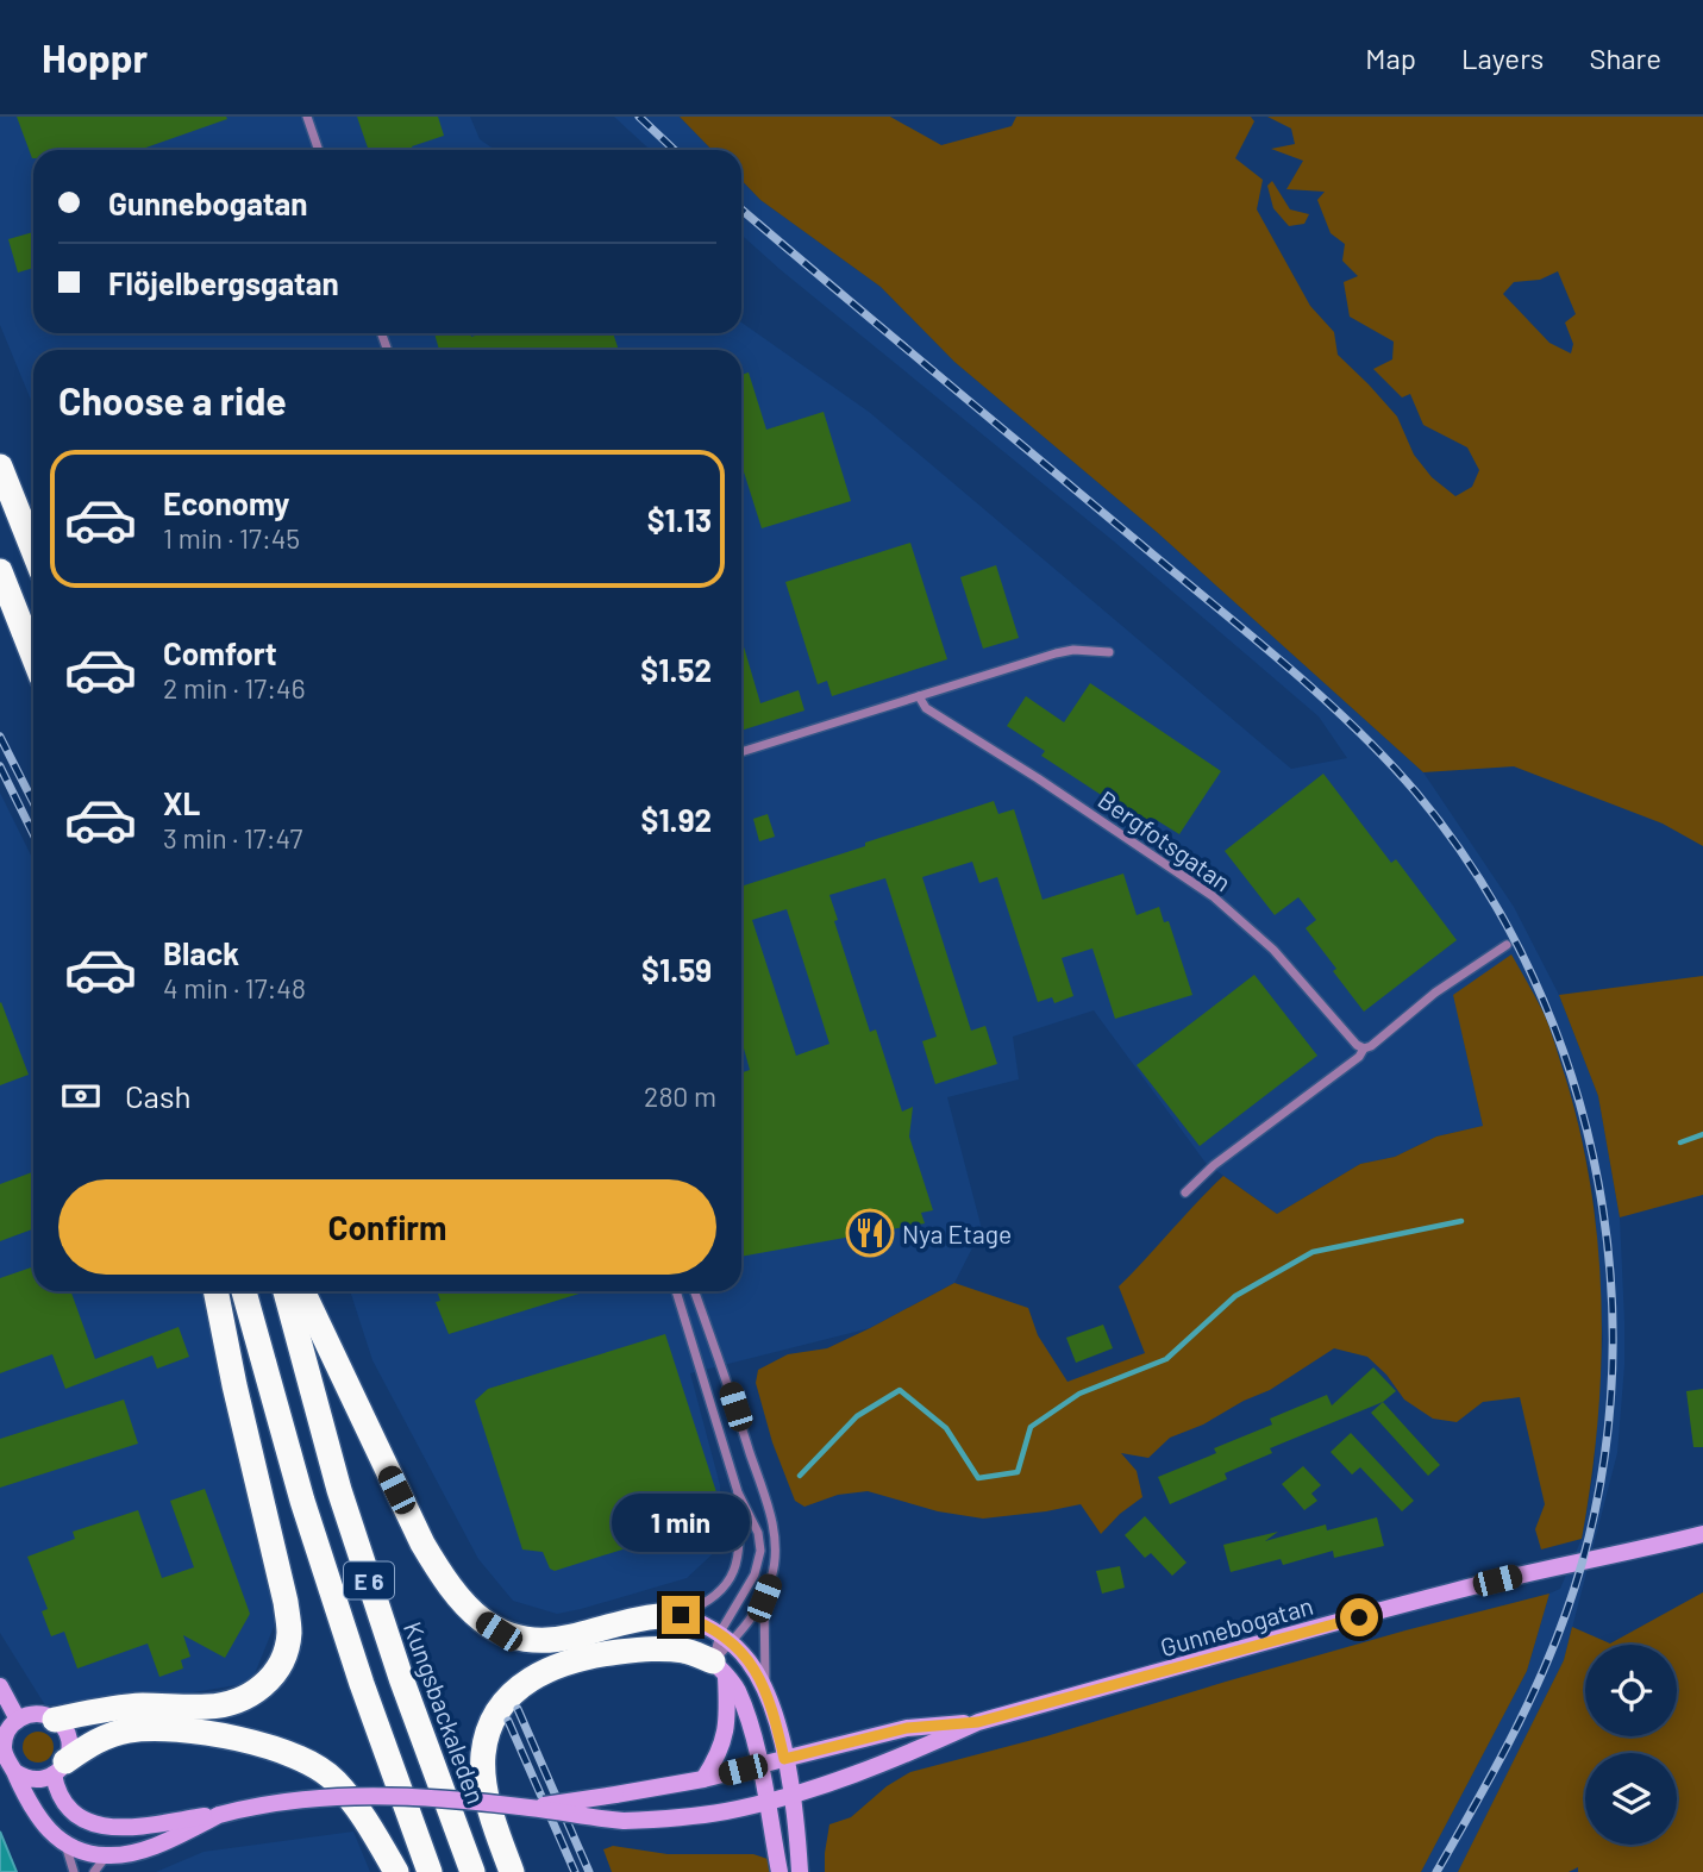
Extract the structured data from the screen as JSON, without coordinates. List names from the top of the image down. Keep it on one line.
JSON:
{"streets":{"highway":["E 6","Kungsbackaleden"],"main road":["Gunnebogatan"],"street":["Bergfotsgatan"]},"places":{"restaurant":["Nya Etage"]},"page":{"header":"Hoppr","nav":["Map","Layers","Share"],"banner":["Gunnebogatan","Flöjelbergsgatan"],"heading":"Choose a ride","list":[{"name":"Economy","note":"1 min · 17:45","value":"$1.13"},{"name":"Comfort","note":"2 min · 17:46","value":"$1.52"},{"name":"XL","note":"3 min · 17:47","value":"$1.92"},{"name":"Black","note":"4 min · 17:48","value":"$1.59"}],"pay":["Cash","280 m"],"buttons":"Confirm","bubble":"1 min"}}
